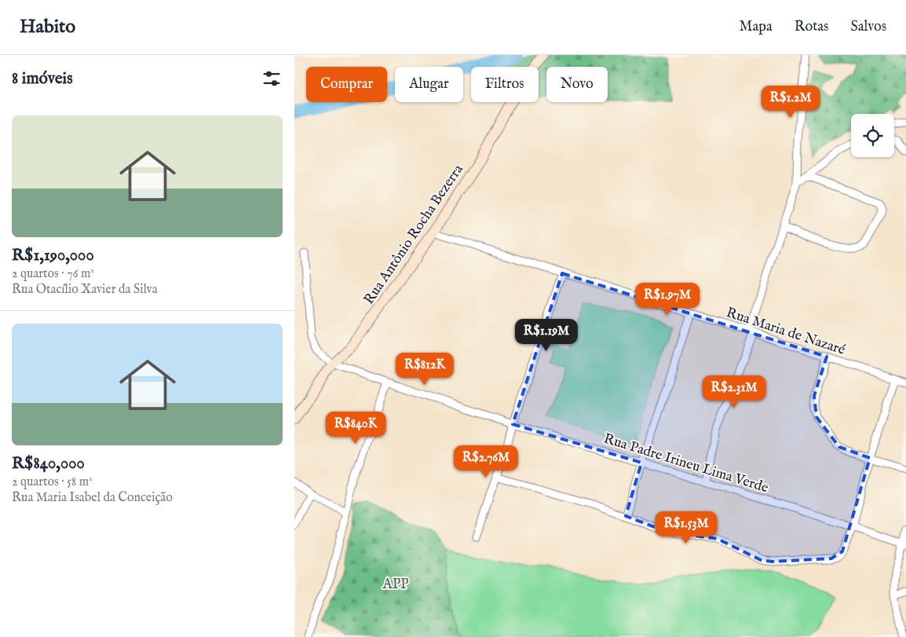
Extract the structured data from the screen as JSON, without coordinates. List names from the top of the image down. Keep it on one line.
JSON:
{"streets":{"street":["Rua Antônio Rocha Bezerra","Rua Maria de Nazaré","Rua Padre Irineu Lima Verde"]},"crossings":[["Rua Antônio Rocha Bezerra","Rua Maria de Nazaré"],["Rua Antônio Rocha Bezerra","Rua Padre Irineu Lima Verde"]],"parks":["APP"],"page":{"header":"Habito","nav":["Mapa","Rotas","Salvos"],"heading":"8 imóveis","chip":["Comprar","Alugar","Filtros","Novo"],"price":["R$1.2M","R$1.97M","R$1.19M","R$812K","R$2.31M","R$840K","R$2.76M","R$1.53M"],"list":[{"name":"R$1,190,000","note":"2 quartos · 76 m² · Rua Otacílio Xavier da Silva"},{"name":"R$840,000","note":"2 quartos · 58 m² · Rua Maria Isabel da Conceição"}]}}
